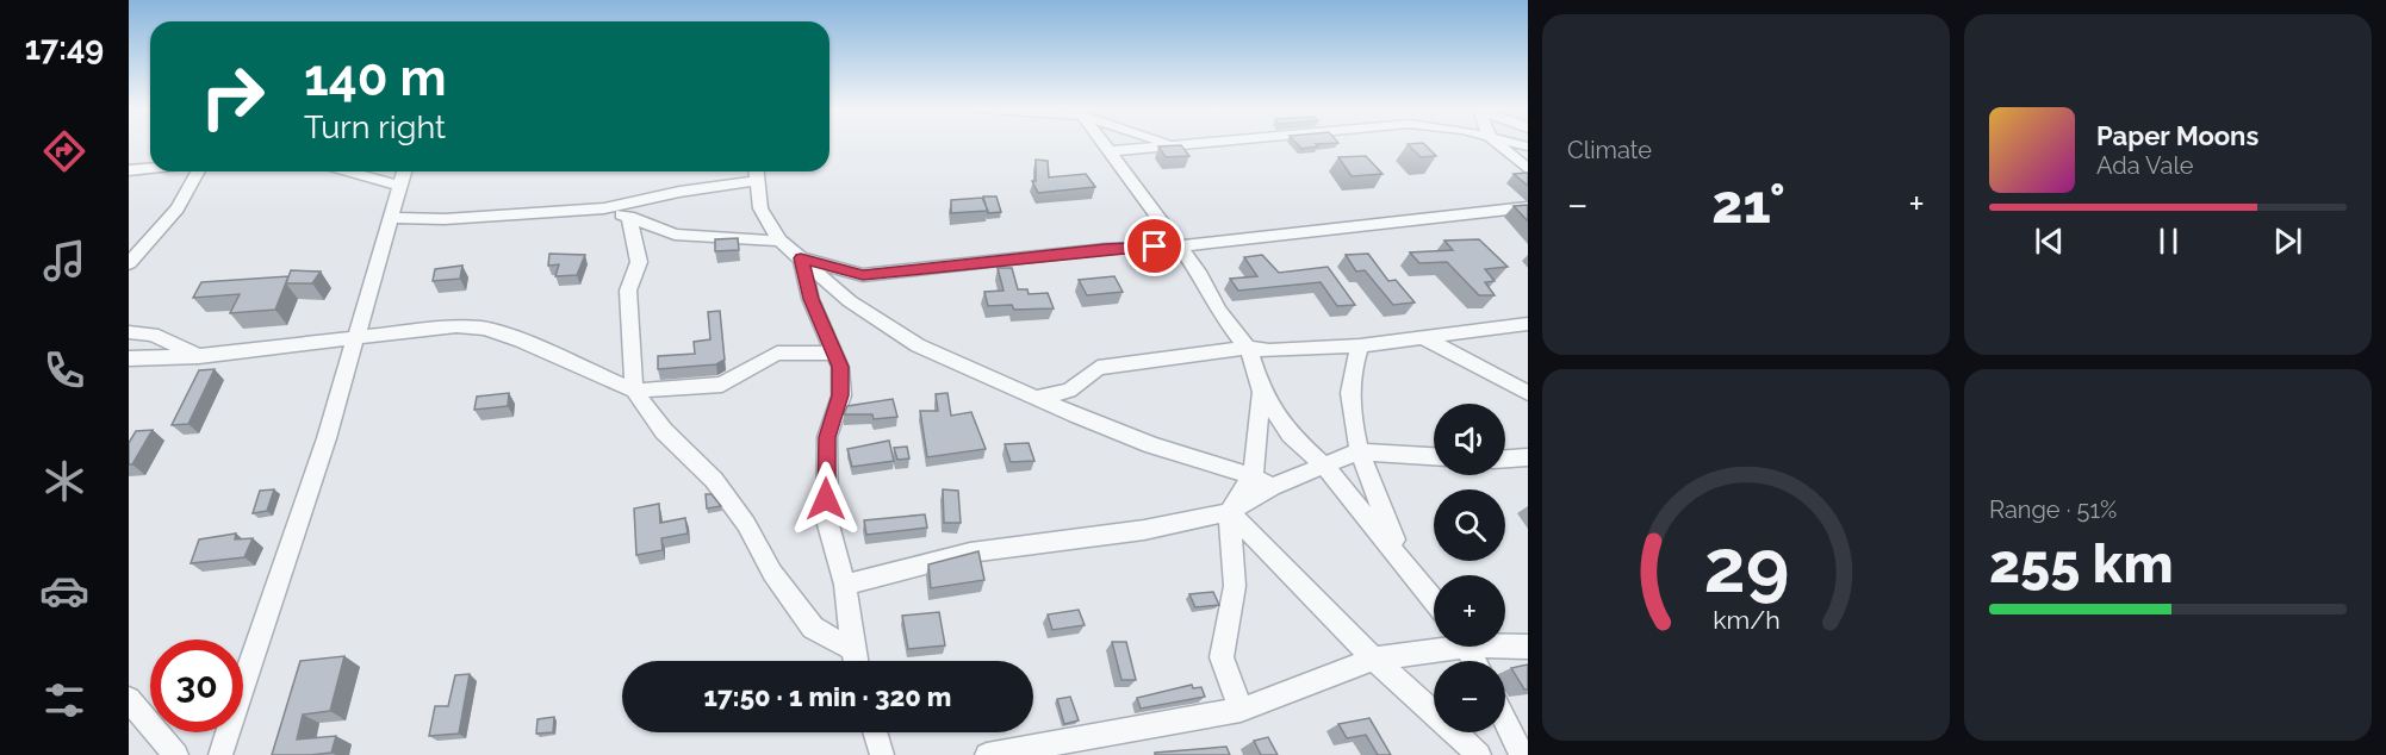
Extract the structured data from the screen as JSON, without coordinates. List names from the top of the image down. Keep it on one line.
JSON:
{"page":{"tabs":"17:49","tile":["Climate",["Range · 51%","255 km"]],"turn":["140 m","Turn right"],"song":["Paper Moons","Ada Vale"],"heat":["−","21°","+"],"map_buttons":["+","−"],"limit":"30","trip":"17:50 · 1 min · 320 m","gauge":["29","km/h"]}}
